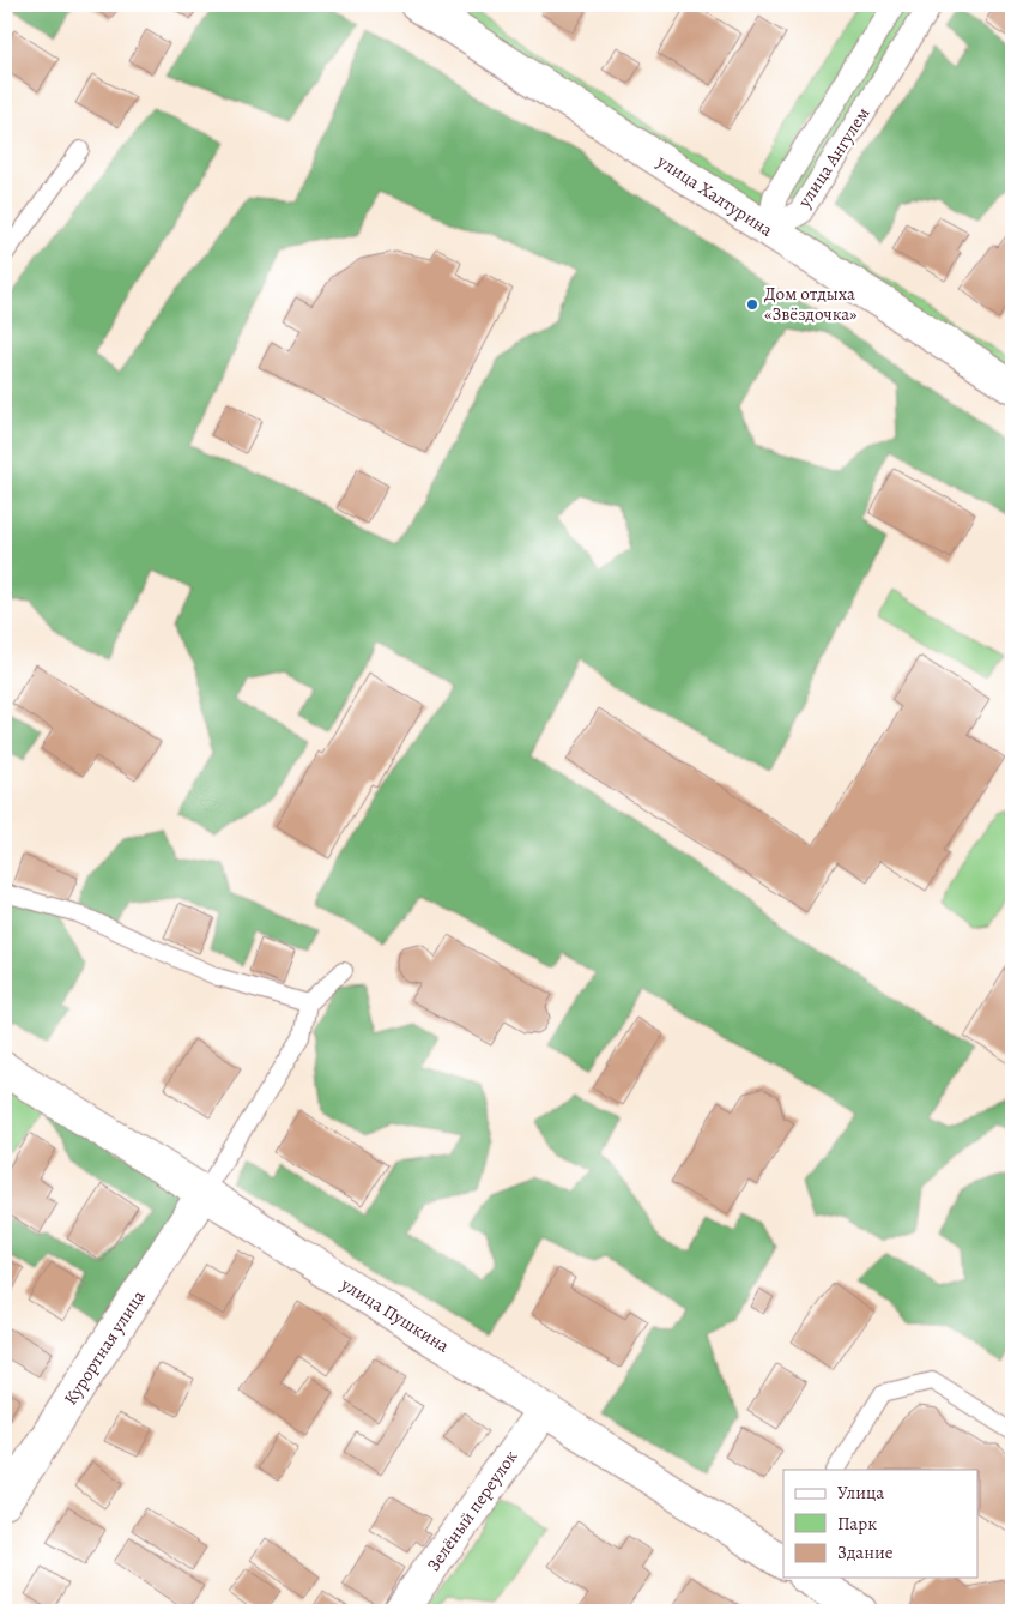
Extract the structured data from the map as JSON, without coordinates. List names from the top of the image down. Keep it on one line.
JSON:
{"streets":{"street":["улица Ангулем","улица Халтурина","улица Пушкина","Курортная улица","Зелёный переулок"]},"crossings":[["улица Ангулем","улица Халтурина"],["улица Пушкина","Курортная улица"],["улица Пушкина","Зелёный переулок"]],"places":["Дом отдыха «Звёздочка»"],"legend":["Улица","Парк","Здание"]}
